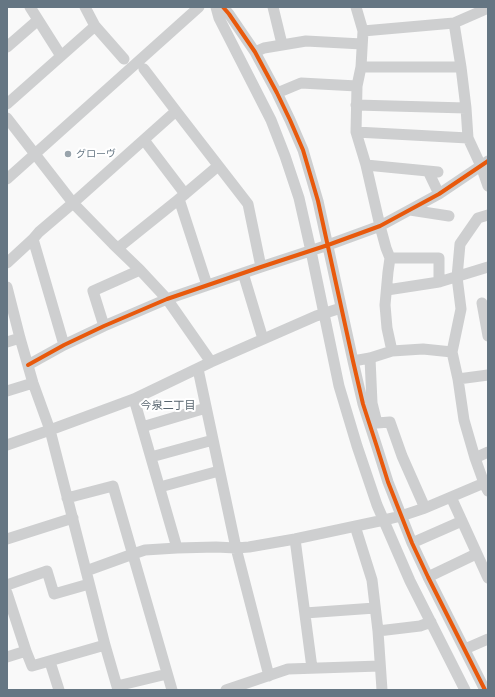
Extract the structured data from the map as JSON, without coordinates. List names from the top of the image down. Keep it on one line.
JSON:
{"districts":["今泉二丁目"],"places":["グローヴ"]}
